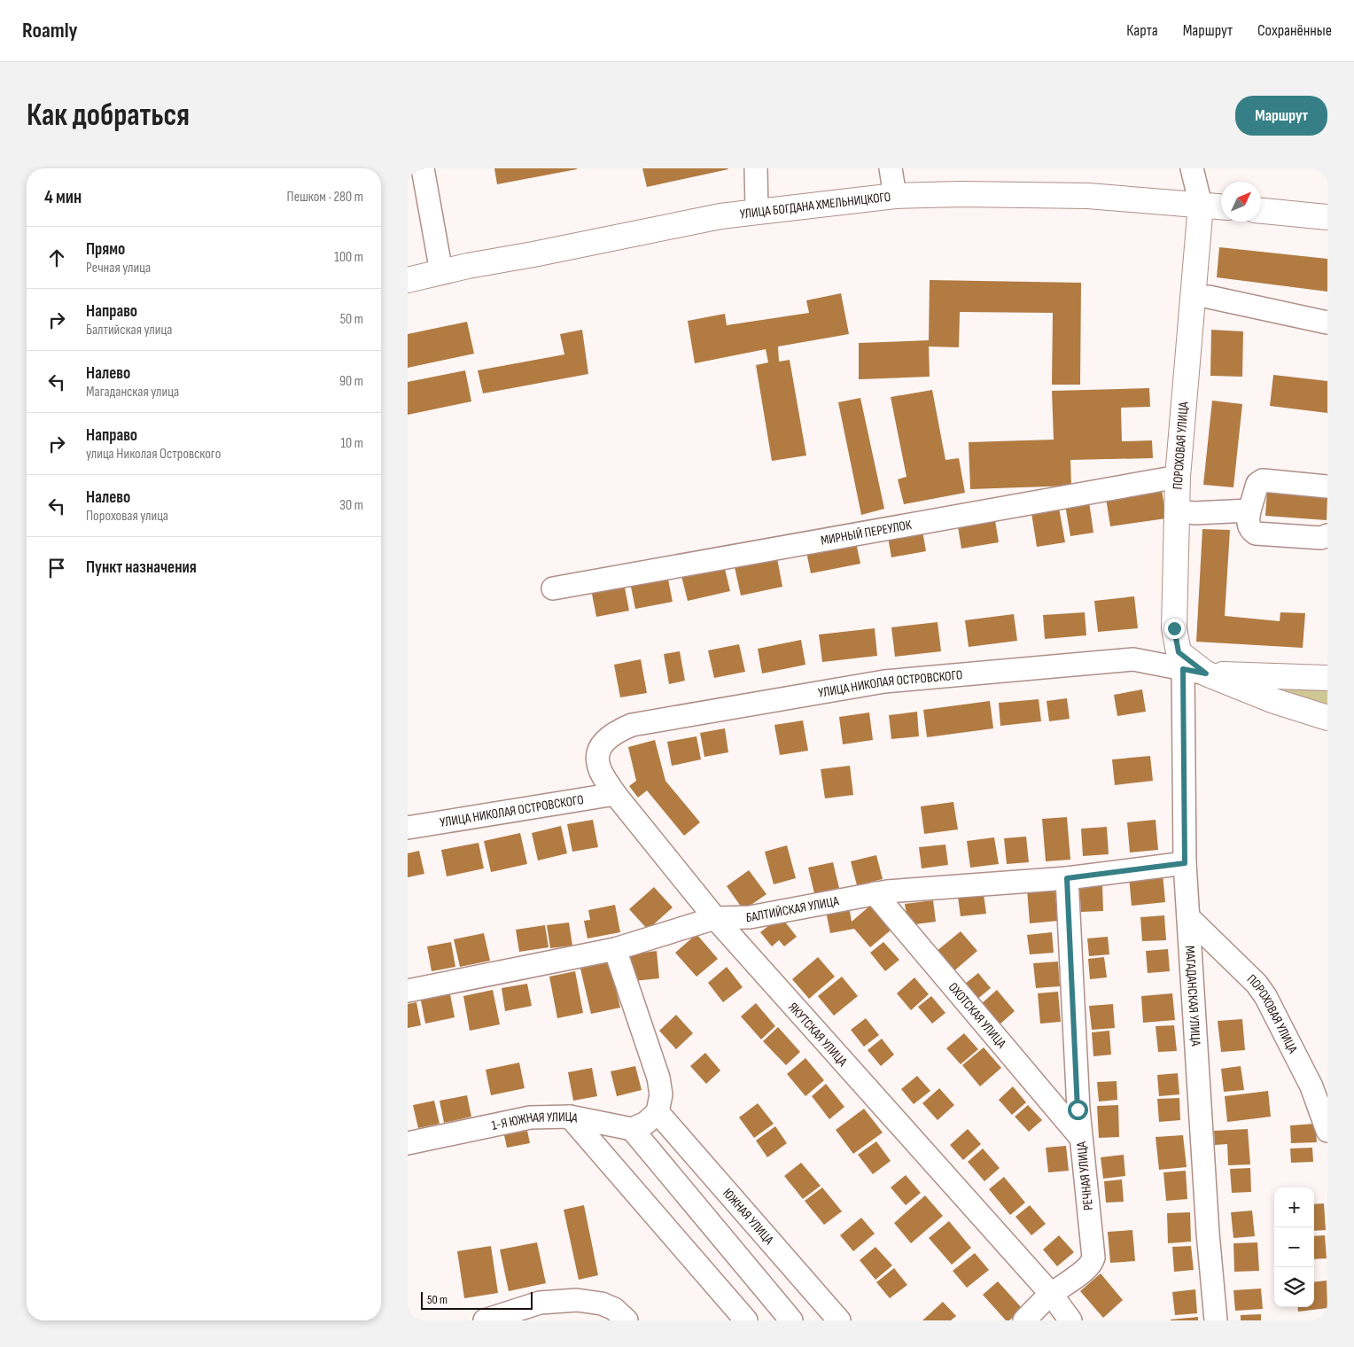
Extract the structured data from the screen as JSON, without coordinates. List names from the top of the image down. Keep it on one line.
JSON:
{"streets":{"main road":["УЛИЦА БОГДАНА ХМЕЛЬНИЦКОГО","ПОРОХОВАЯ УЛИЦА","УЛИЦА НИКОЛАЯ ОСТРОВСКОГО"],"street":["МИРНЫЙ ПЕРЕУЛОК","БАЛТИЙСКАЯ УЛИЦА","МАГАДАНСКАЯ УЛИЦА","ОХОТСКАЯ УЛИЦА","ЯКУТСКАЯ УЛИЦА","1-Я ЮЖНАЯ УЛИЦА","РЕЧНАЯ УЛИЦА","ЮЖНАЯ УЛИЦА"]},"crossings":[["УЛИЦА БОГДАНА ХМЕЛЬНИЦКОГО","ПОРОХОВАЯ УЛИЦА"],["ПОРОХОВАЯ УЛИЦА","МИРНЫЙ ПЕРЕУЛОК"],["ПОРОХОВАЯ УЛИЦА","УЛИЦА НИКОЛАЯ ОСТРОВСКОГО"],["ПОРОХОВАЯ УЛИЦА","МАГАДАНСКАЯ УЛИЦА"],["УЛИЦА НИКОЛАЯ ОСТРОВСКОГО","МАГАДАНСКАЯ УЛИЦА"],["УЛИЦА НИКОЛАЯ ОСТРОВСКОГО","ЯКУТСКАЯ УЛИЦА"],["БАЛТИЙСКАЯ УЛИЦА","МАГАДАНСКАЯ УЛИЦА"],["БАЛТИЙСКАЯ УЛИЦА","ОХОТСКАЯ УЛИЦА"],["БАЛТИЙСКАЯ УЛИЦА","ЯКУТСКАЯ УЛИЦА"],["БАЛТИЙСКАЯ УЛИЦА","РЕЧНАЯ УЛИЦА"],["ОХОТСКАЯ УЛИЦА","РЕЧНАЯ УЛИЦА"],["ЯКУТСКАЯ УЛИЦА","РЕЧНАЯ УЛИЦА"]],"scale_bar":"50 m","north":"top right","page":{"header":"Roamly","nav":["Карта","Маршрут","Сохранённые"],"buttons":"Маршрут","title":"Как добраться","heading":["4 мин","Пешком · 280 m"],"list":[["Прямо","Речная улица","100 m"],["Направо","Балтийская улица","50 m"],["Налево","Магаданская улица","90 m"],["Направо","улица Николая Островского","10 m"],["Налево","Пороховая улица","30 m"],"Пункт назначения"],"map_buttons":["+","−"],"scale":"50 m"}}
